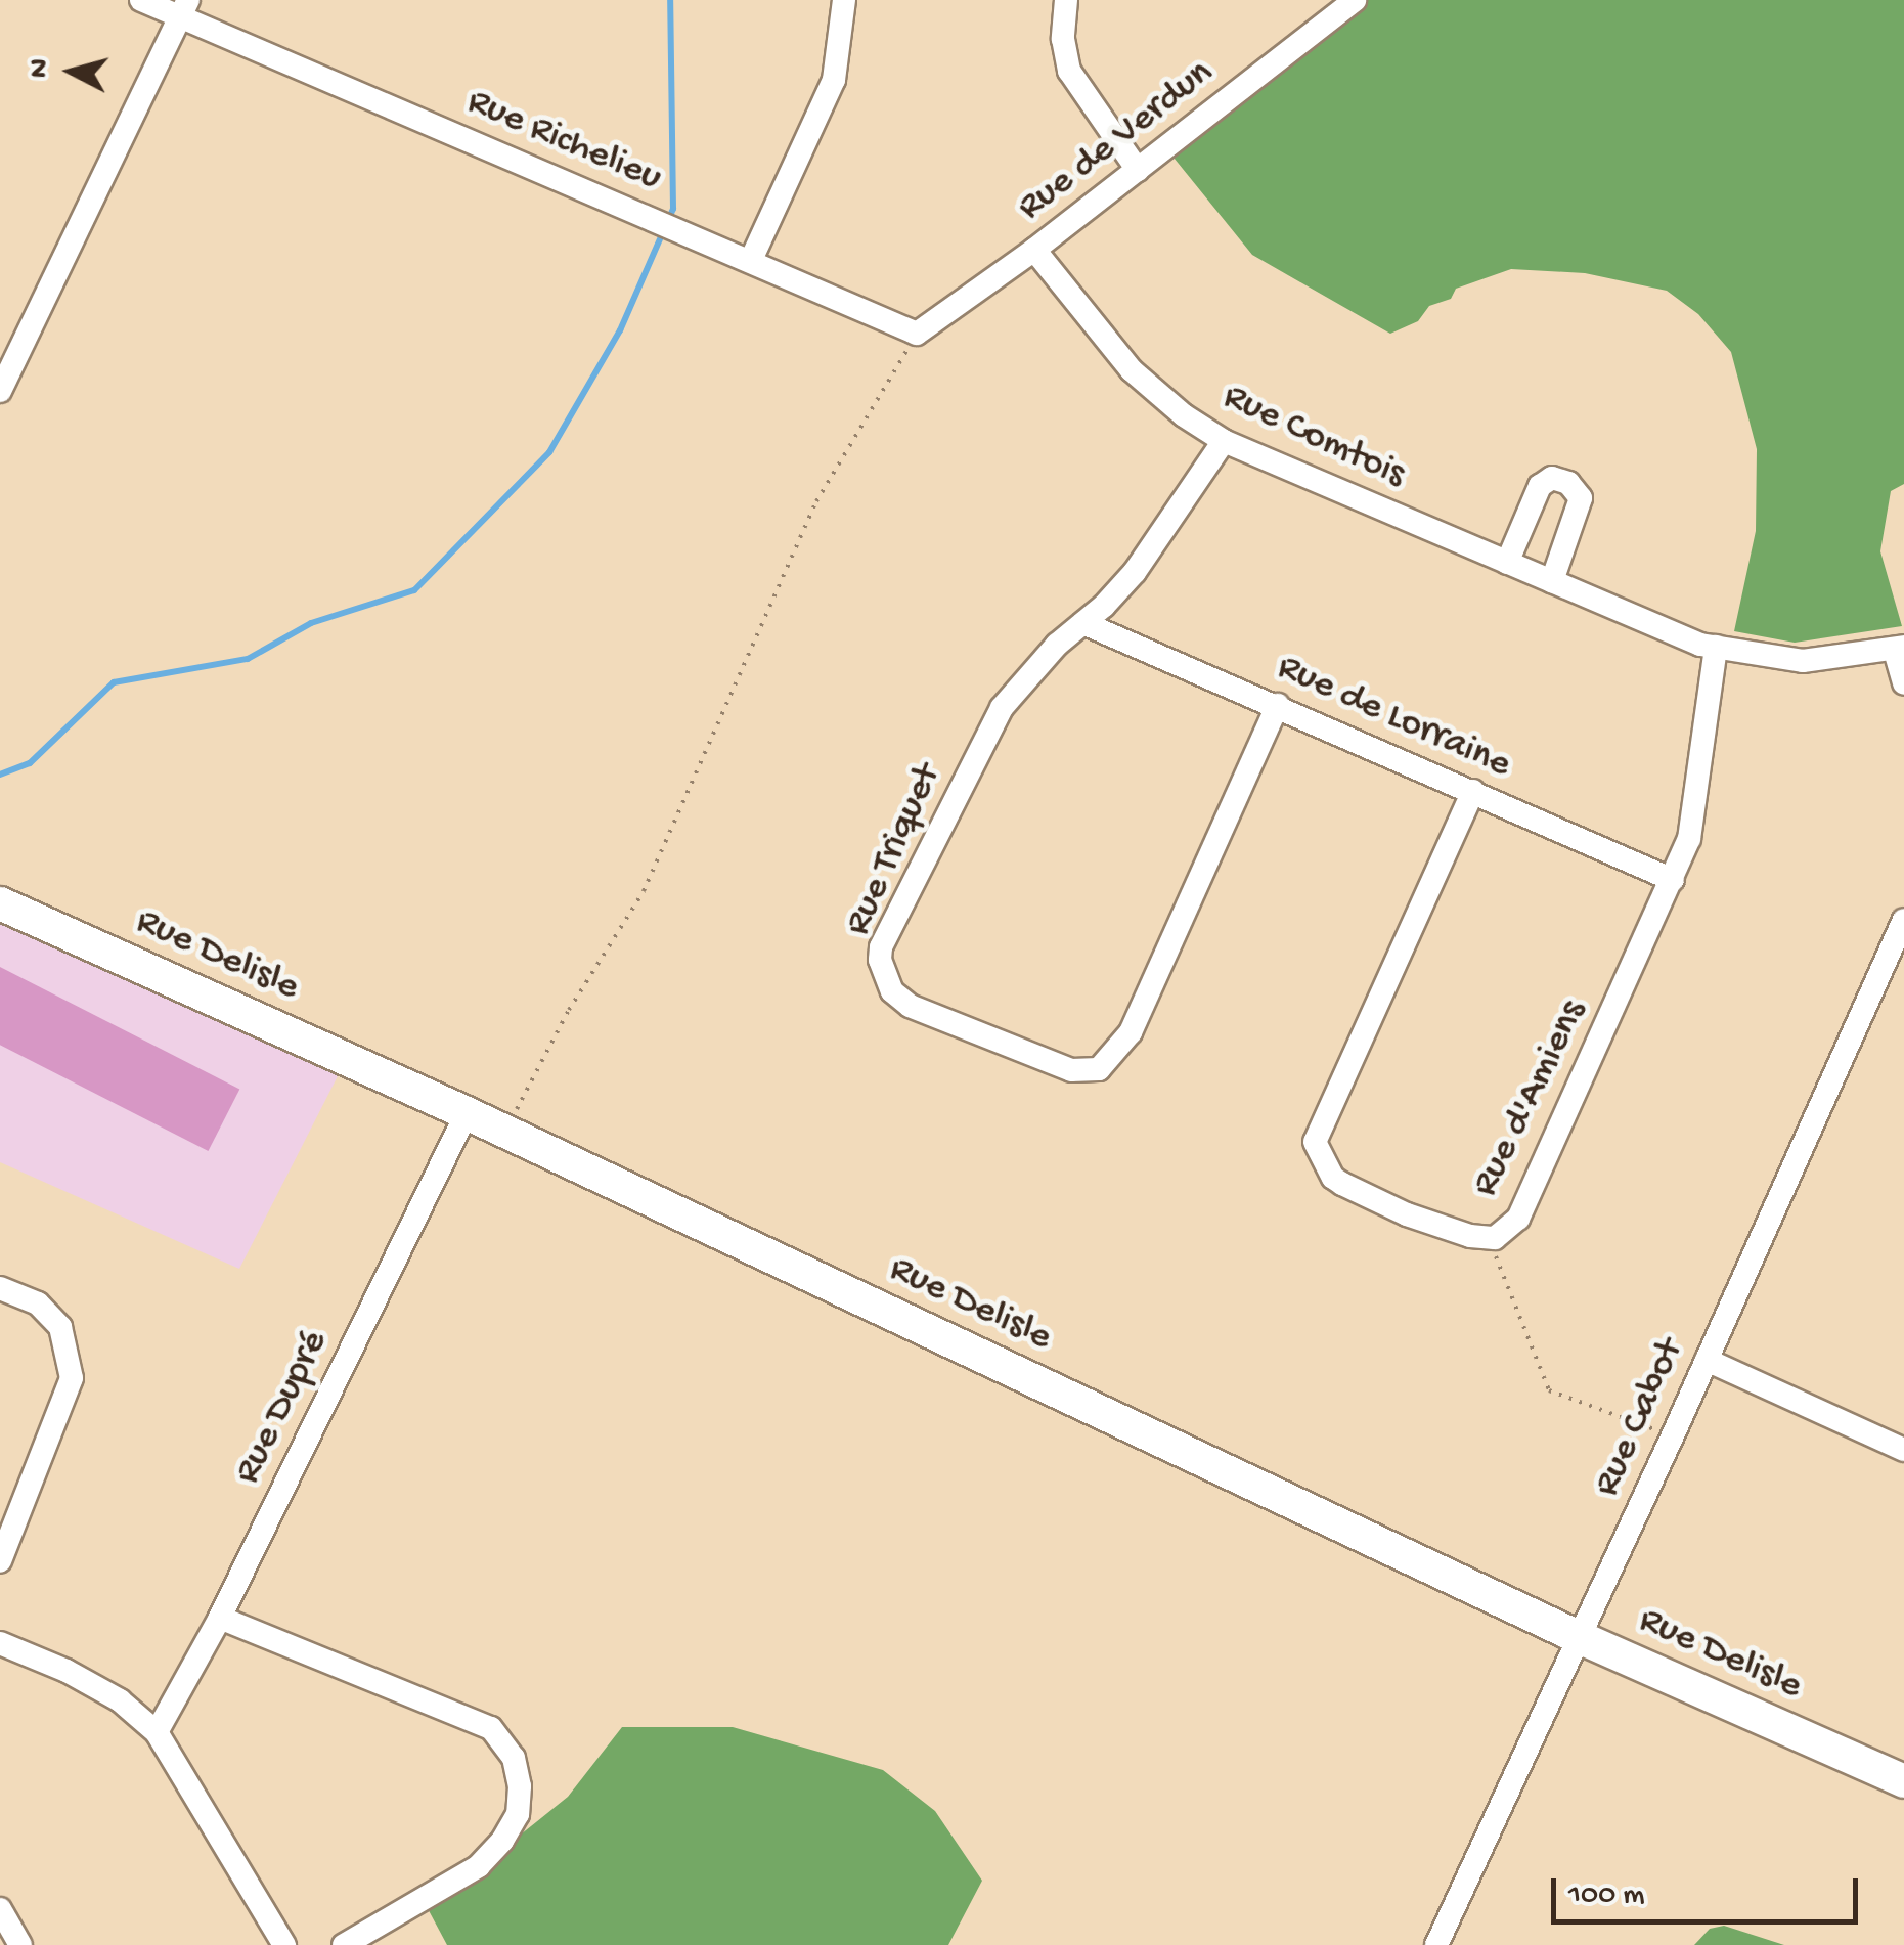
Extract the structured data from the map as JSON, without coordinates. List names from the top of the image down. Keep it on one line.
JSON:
{"streets":{"street":["Rue Richelieu","Rue de Verdun","Rue Comtois","Rue de Lorraine","Rue Triquet","Rue Delisle","Rue d'Amiens","Rue Dupré","Rue Cabot"]},"crossings":[["Rue Richelieu","Rue de Verdun"],["Rue de Verdun","Rue Comtois"],["Rue Comtois","Rue Triquet"],["Rue Comtois","Rue d'Amiens"],["Rue de Lorraine","Rue Triquet"],["Rue de Lorraine","Rue d'Amiens"],["Rue Delisle","Rue Dupré"],["Rue Delisle","Rue Cabot"]],"scale_bar":"100 m","north":"left"}
